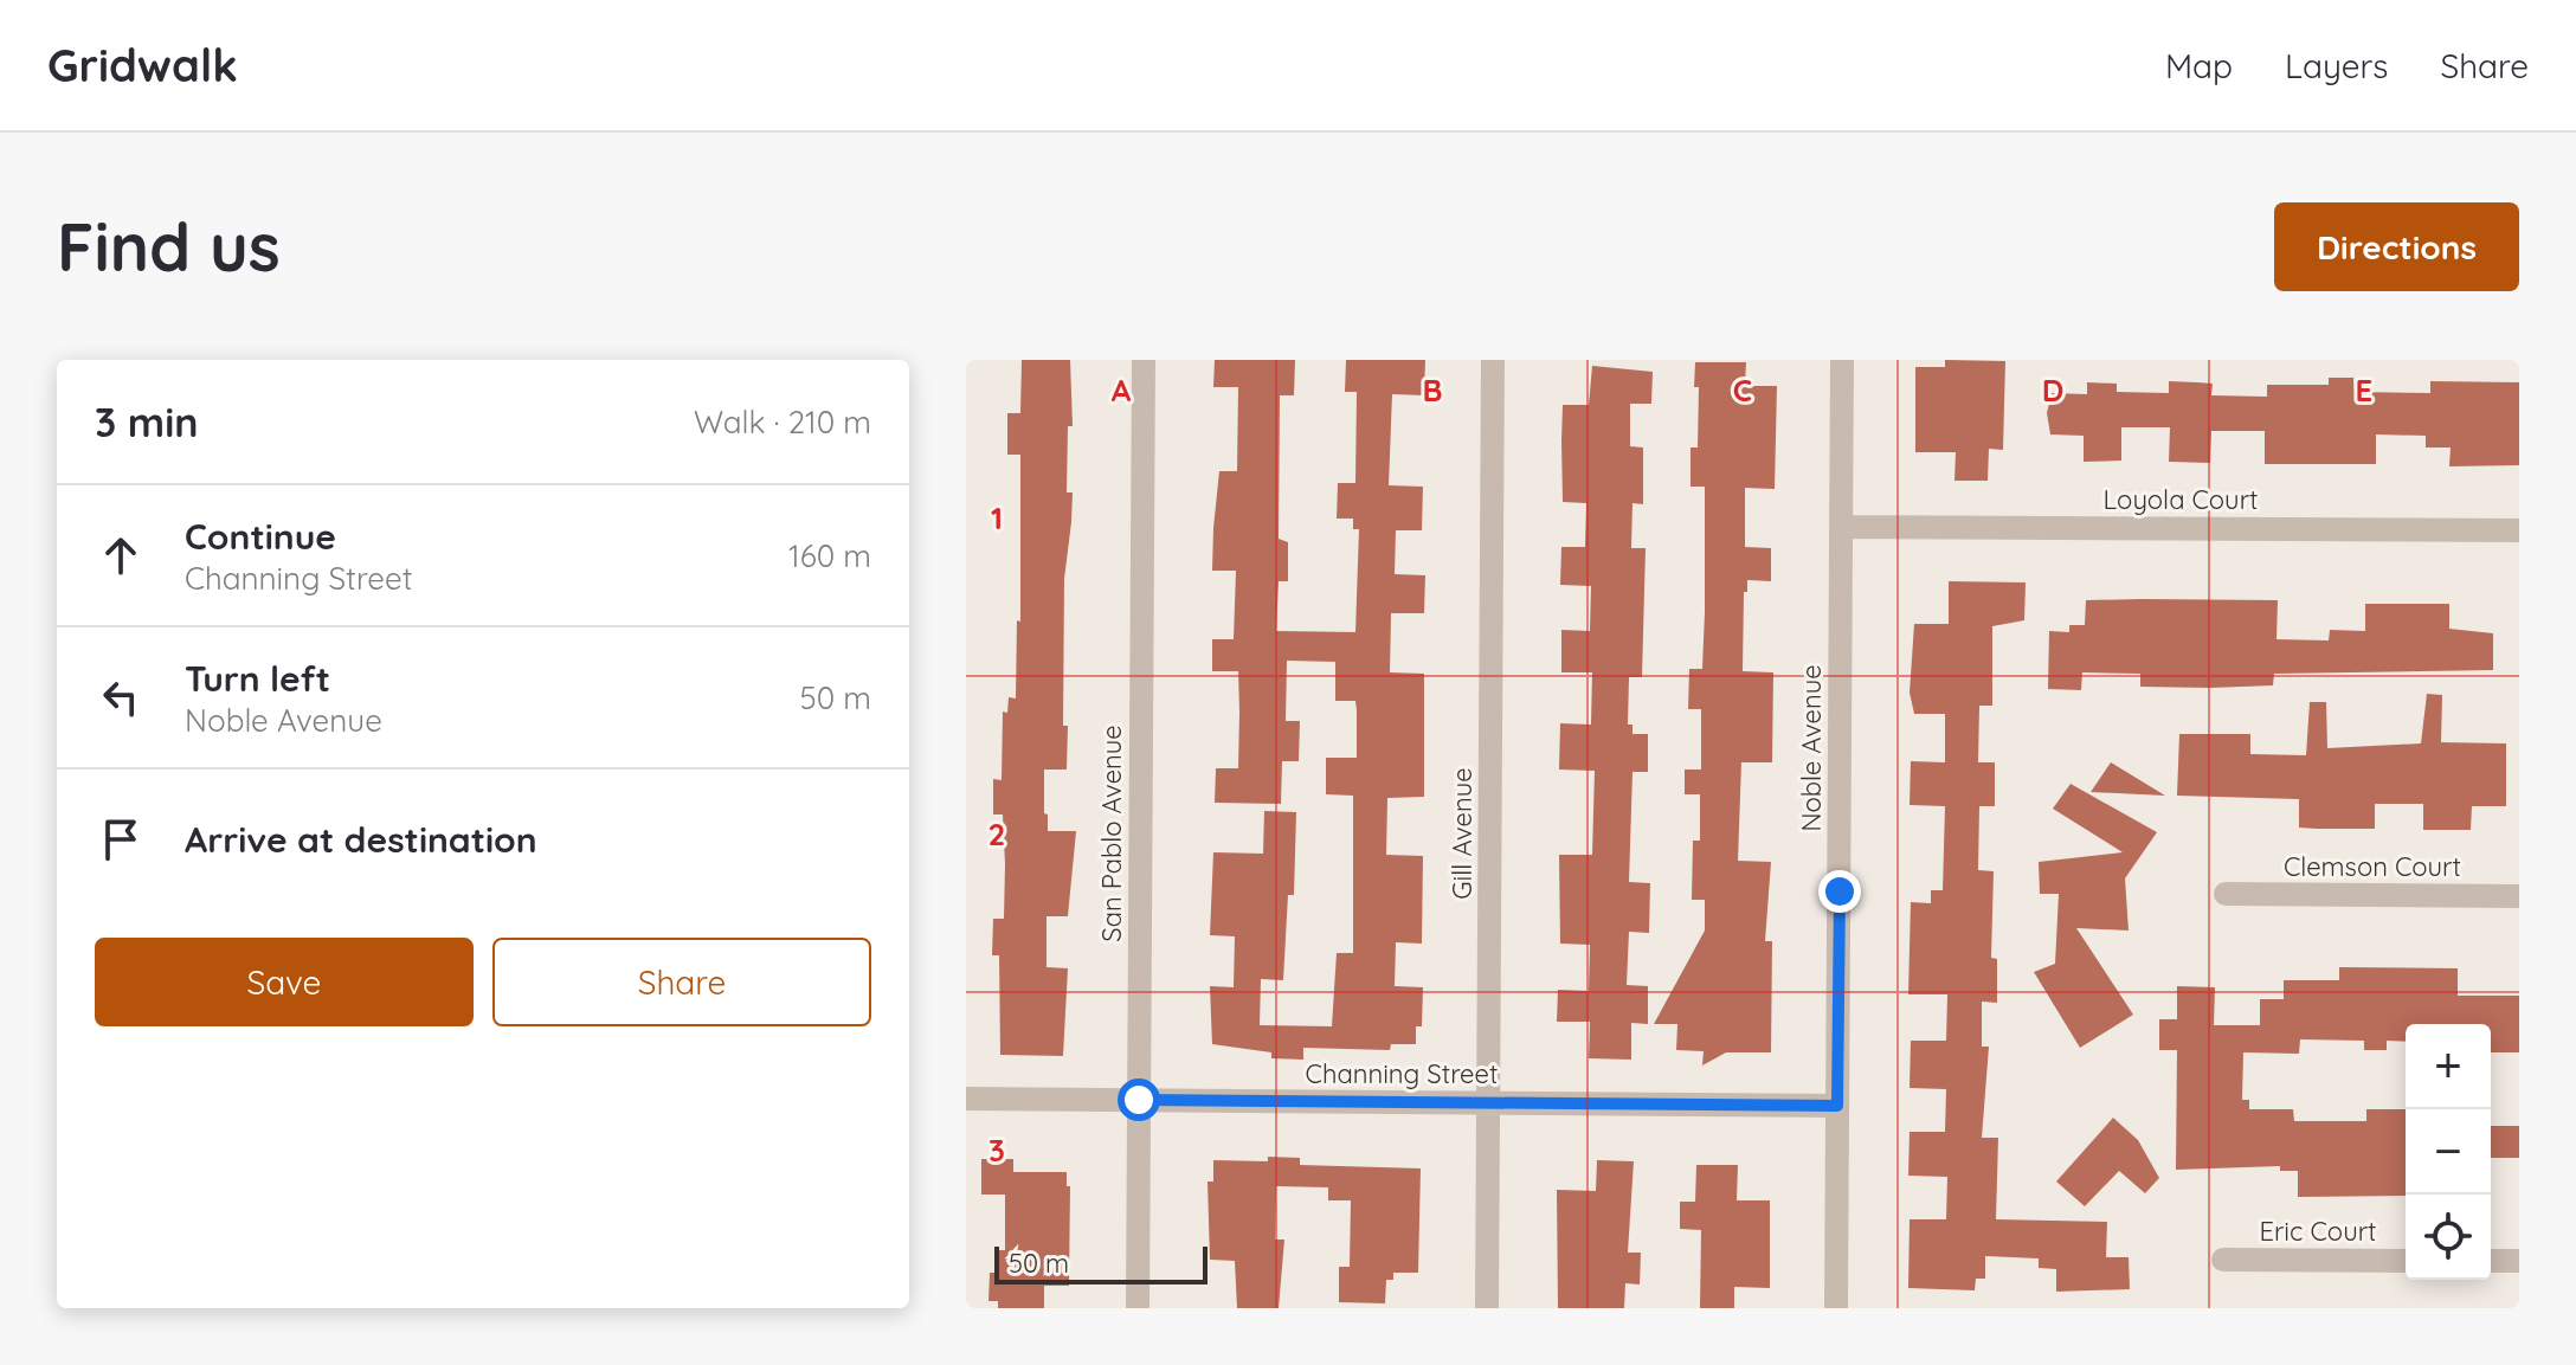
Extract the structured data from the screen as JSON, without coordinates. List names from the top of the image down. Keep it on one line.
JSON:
{"streets":{"street":["Loyola Court","Noble Avenue","San Pablo Avenue","Gill Avenue","Clemson Court","Channing Street","Eric Court"]},"crossings":[["Loyola Court","Noble Avenue"],["Noble Avenue","Channing Street"],["San Pablo Avenue","Channing Street"],["Gill Avenue","Channing Street"]],"scale_bar":"50 m","page":{"header":"Gridwalk","nav":["Map","Layers","Share"],"buttons":["Directions",["Save","Share"]],"title":"Find us","heading":["3 min","Walk · 210 m"],"list":[["Continue","Channing Street","160 m"],["Turn left","Noble Avenue","50 m"],"Arrive at destination"],"map_buttons":["+","−"],"scale":"50 m"},"grid":{"columns":["A","B","C","D","E"],"rows":["1","2","3"]}}
